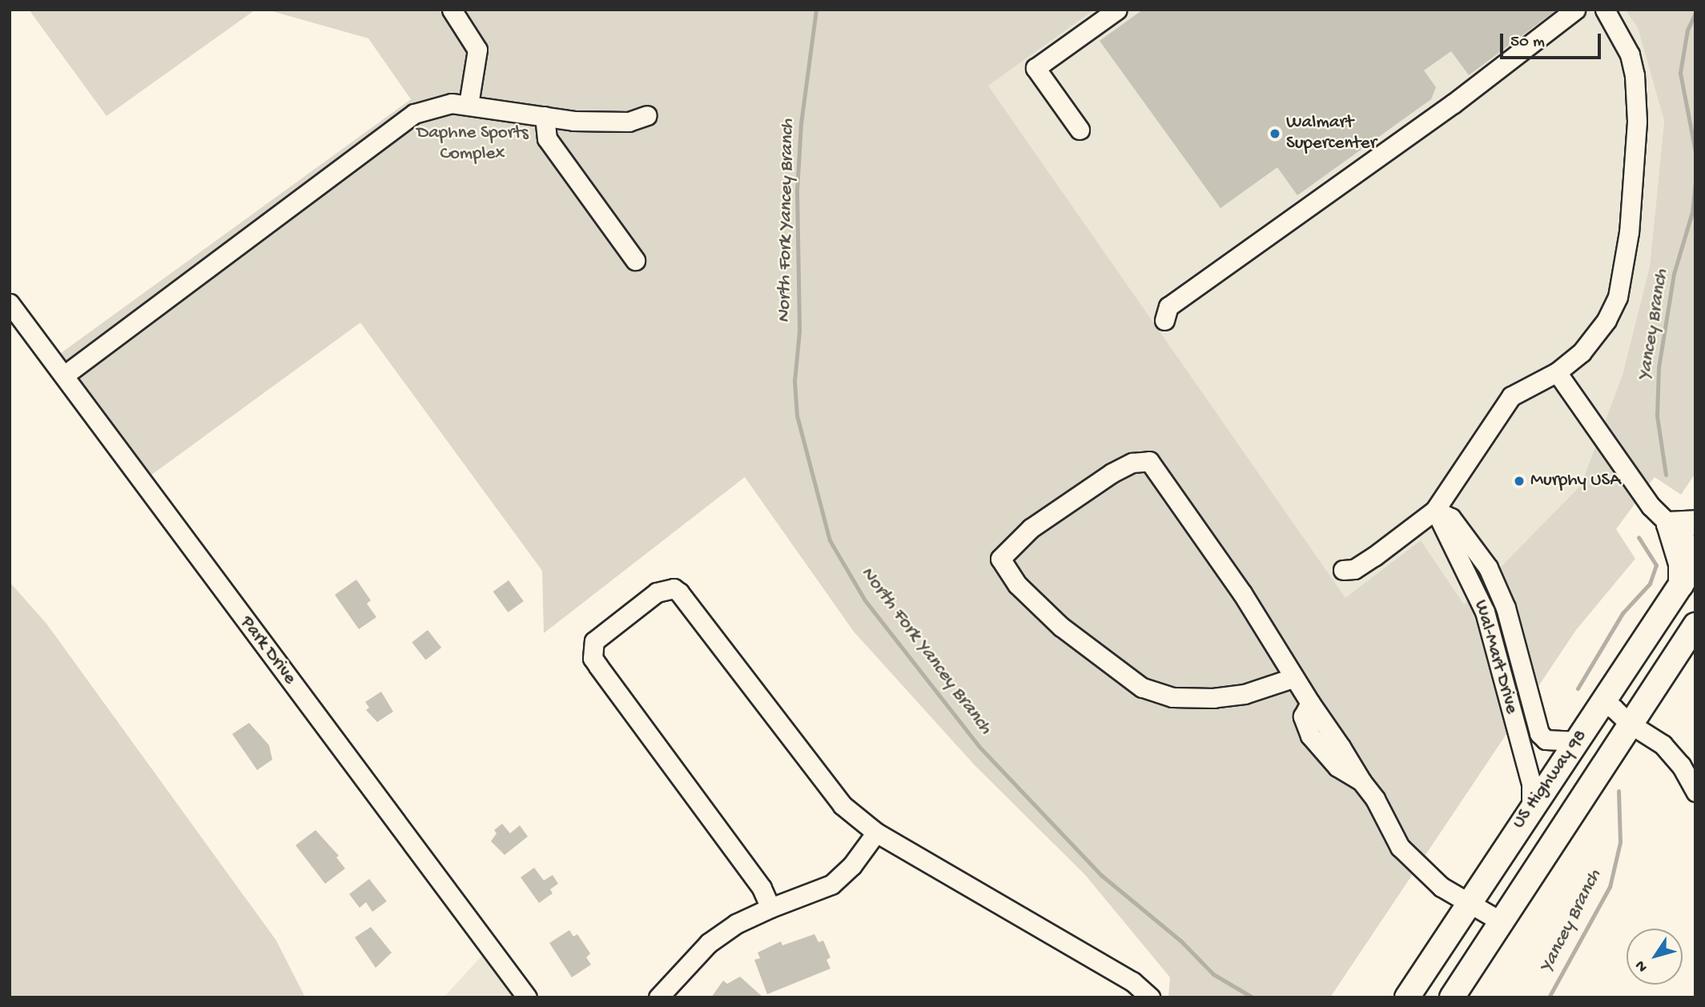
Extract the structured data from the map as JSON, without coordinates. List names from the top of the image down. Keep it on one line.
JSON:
{"streets":{"main road":["US Highway 98"],"street":["Park Drive","Wal-Mart Drive"]},"crossings":[["Wal-Mart Drive","US Highway 98"]],"water":["North Fork Yancey Branch","Yancey Branch"],"parks":["Daphne Sports Complex"],"places":["Walmart Supercenter","Murphy USA"],"scale_bar":"50 m","north":"bottom left"}
